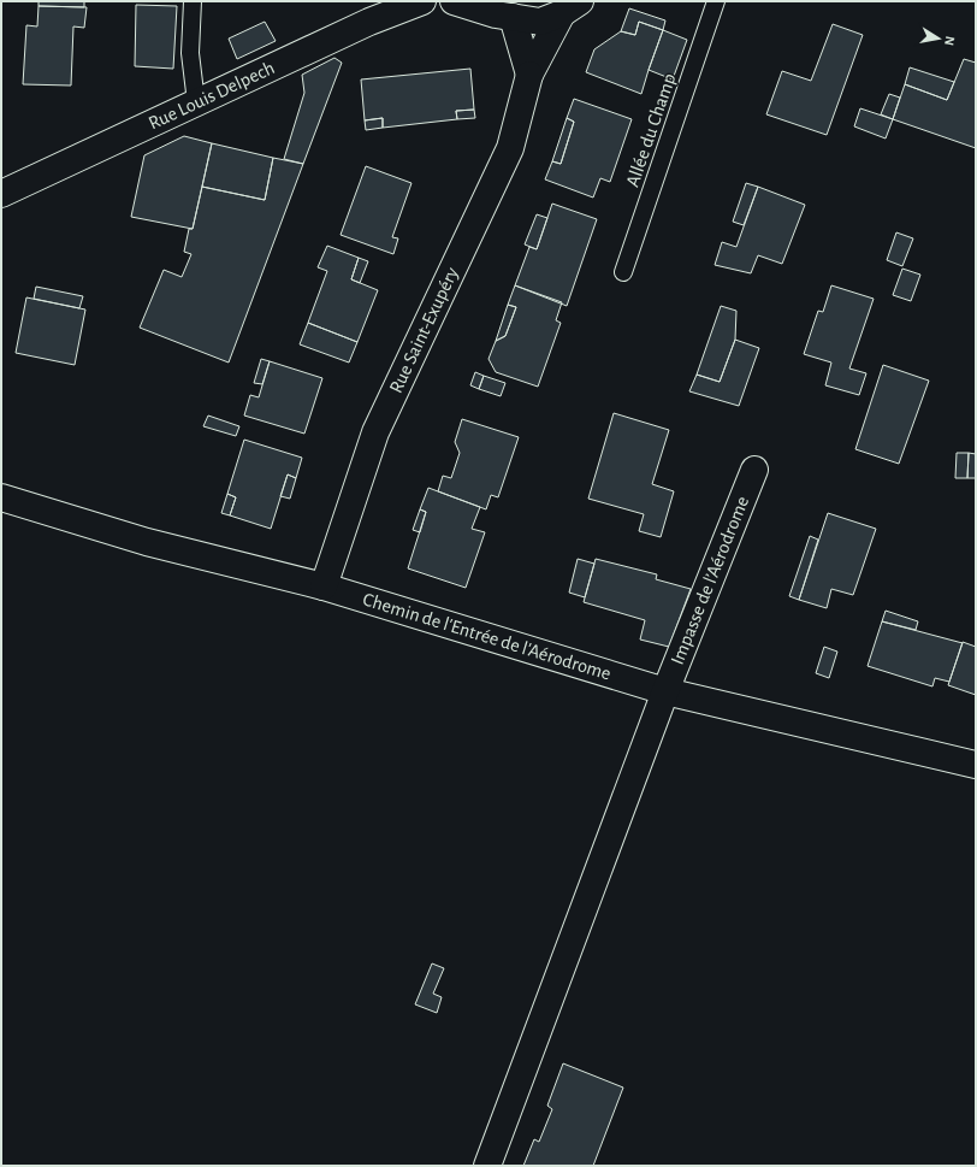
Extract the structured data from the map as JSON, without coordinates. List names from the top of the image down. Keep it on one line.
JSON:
{"streets":{"street":["Rue Louis Delpech","Rue Saint-Exupéry","Impasse de l’Aérodrome","Chemin de l'Entrée de l'Aérodrome"],"lane":["Allée du Champ"]},"crossings":[["Rue Saint-Exupéry","Chemin de l'Entrée de l'Aérodrome"],["Impasse de l’Aérodrome","Chemin de l'Entrée de l'Aérodrome"]],"north":"right"}
